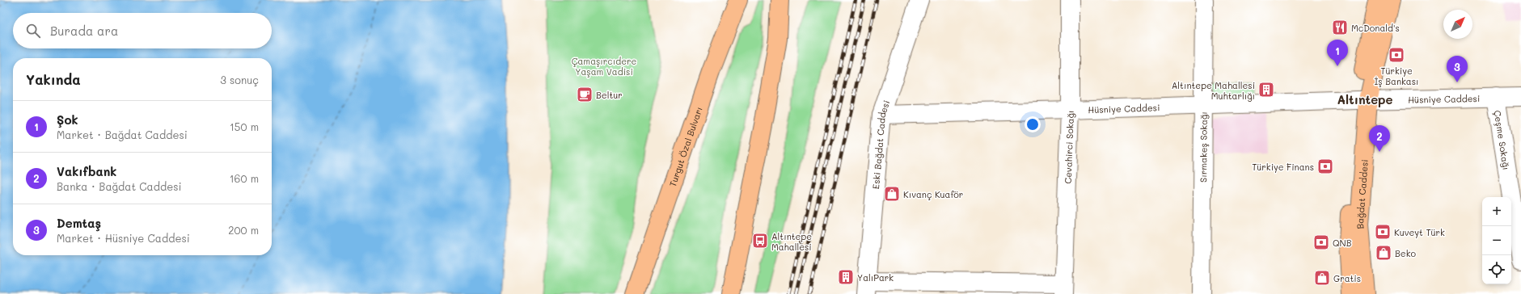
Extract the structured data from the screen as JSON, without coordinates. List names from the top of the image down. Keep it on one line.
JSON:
{"streets":{"main road":["Turgut Özal Bulvarı","Bağdat Caddesi"],"street":["Hüsniye Caddesi","Çeşme Sokağı","Eski Bağdat Caddesi","Cevahirci Sokağı","Sırmakeş Sokağı"]},"crossings":[["Hüsniye Caddesi","Çeşme Sokağı"],["Hüsniye Caddesi","Eski Bağdat Caddesi"],["Hüsniye Caddesi","Cevahirci Sokağı"],["Hüsniye Caddesi","Sırmakeş Sokağı"],["Hüsniye Caddesi","Bağdat Caddesi"]],"districts":["Altıntepe"],"parks":["Çamaşırcıdere Yaşam Vadisi"],"places":{"restaurant":["McDonald's"],"bank":["Türkiye İş Bankası","Türkiye Finans","Kuveyt Türk","QNB"],"building":["Altıntepe Mahallesi Muhtarlığı","YalıPark"],"cafe":["Beltur"],"shop":["Kıvanç Kuaför","Beko","Gratis"],"bus stop":["Altıntepe Mahallesi"]},"north":"top right","page":{"search":"Burada ara","pins":["1","3","2"],"heading":["Yakında","3 sonuç"],"list":[{"mark":"1","name":"Şok","note":"Market · Bağdat Caddesi","value":"150 m"},{"mark":"2","name":"Vakıfbank","note":"Banka · Bağdat Caddesi","value":"160 m"},{"mark":"3","name":"Demtaş","note":"Market · Hüsniye Caddesi","value":"200 m"}],"map_buttons":["+","−"]}}
